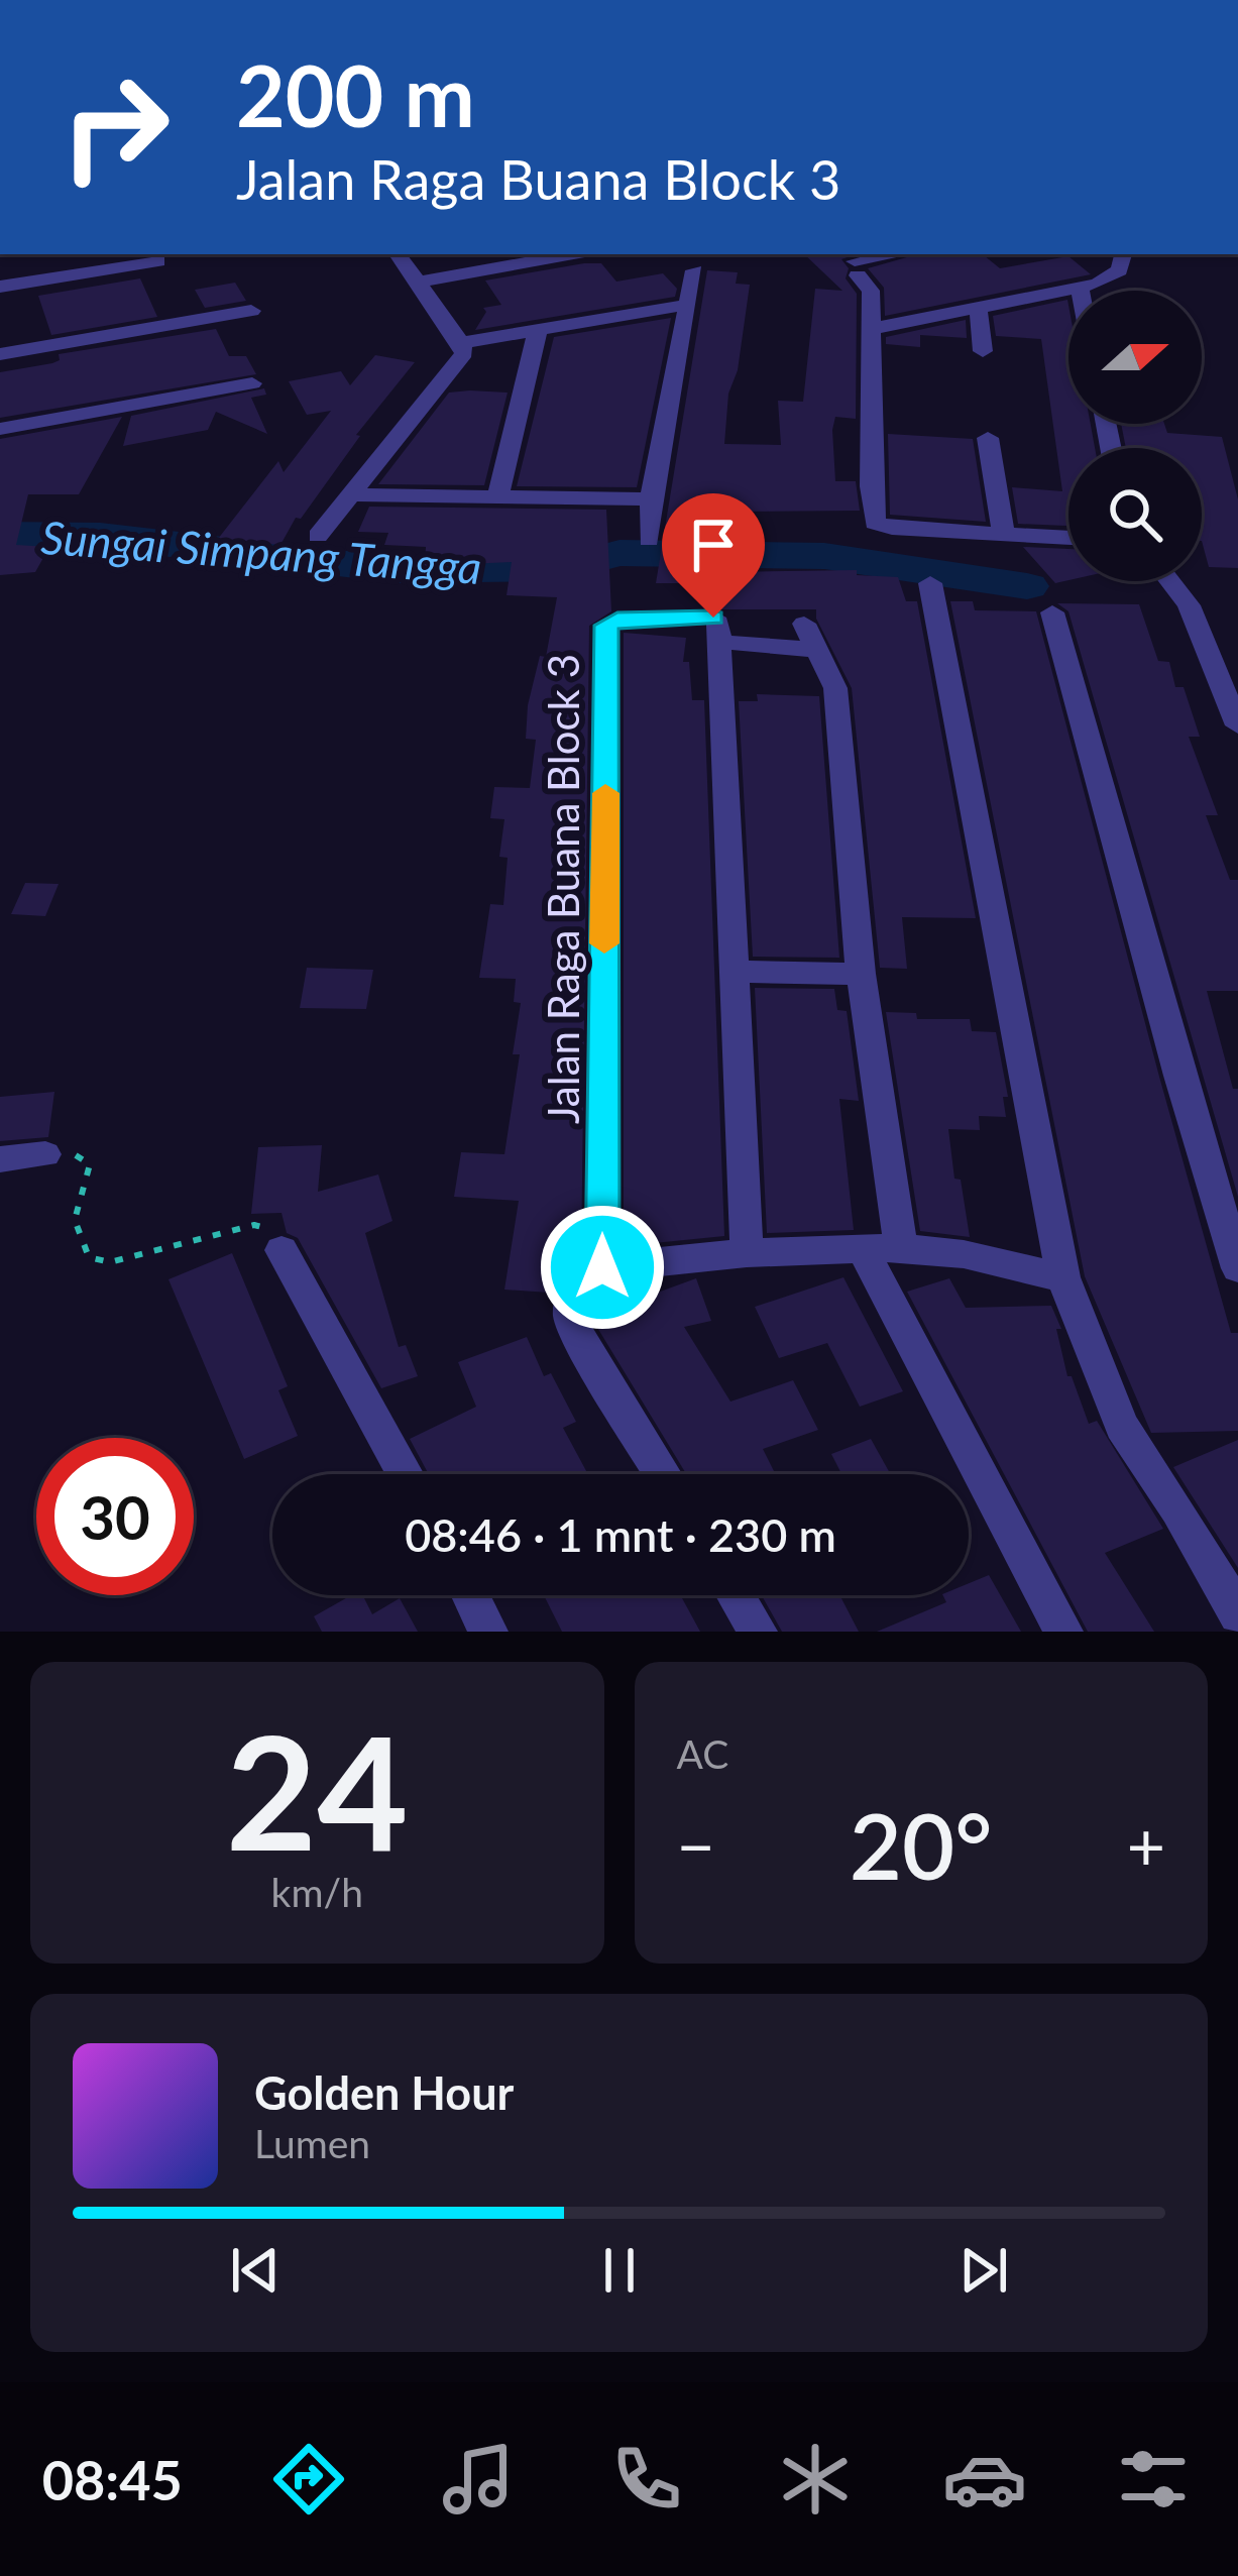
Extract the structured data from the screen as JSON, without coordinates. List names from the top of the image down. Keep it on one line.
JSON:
{"streets":{"street":["Jalan Raga Buana Block 3"]},"water":["Sungai Simpang Tangga"],"north":"right","page":{"turn":["200 m","Jalan Raga Buana Block 3"],"limit":"30","trip":"08:46 · 1 mnt · 230 m","tile":[["24","km/h"],"AC"],"heat":["−","20°","+"],"song":["Golden Hour","Lumen"],"tabs":"08:45"}}
